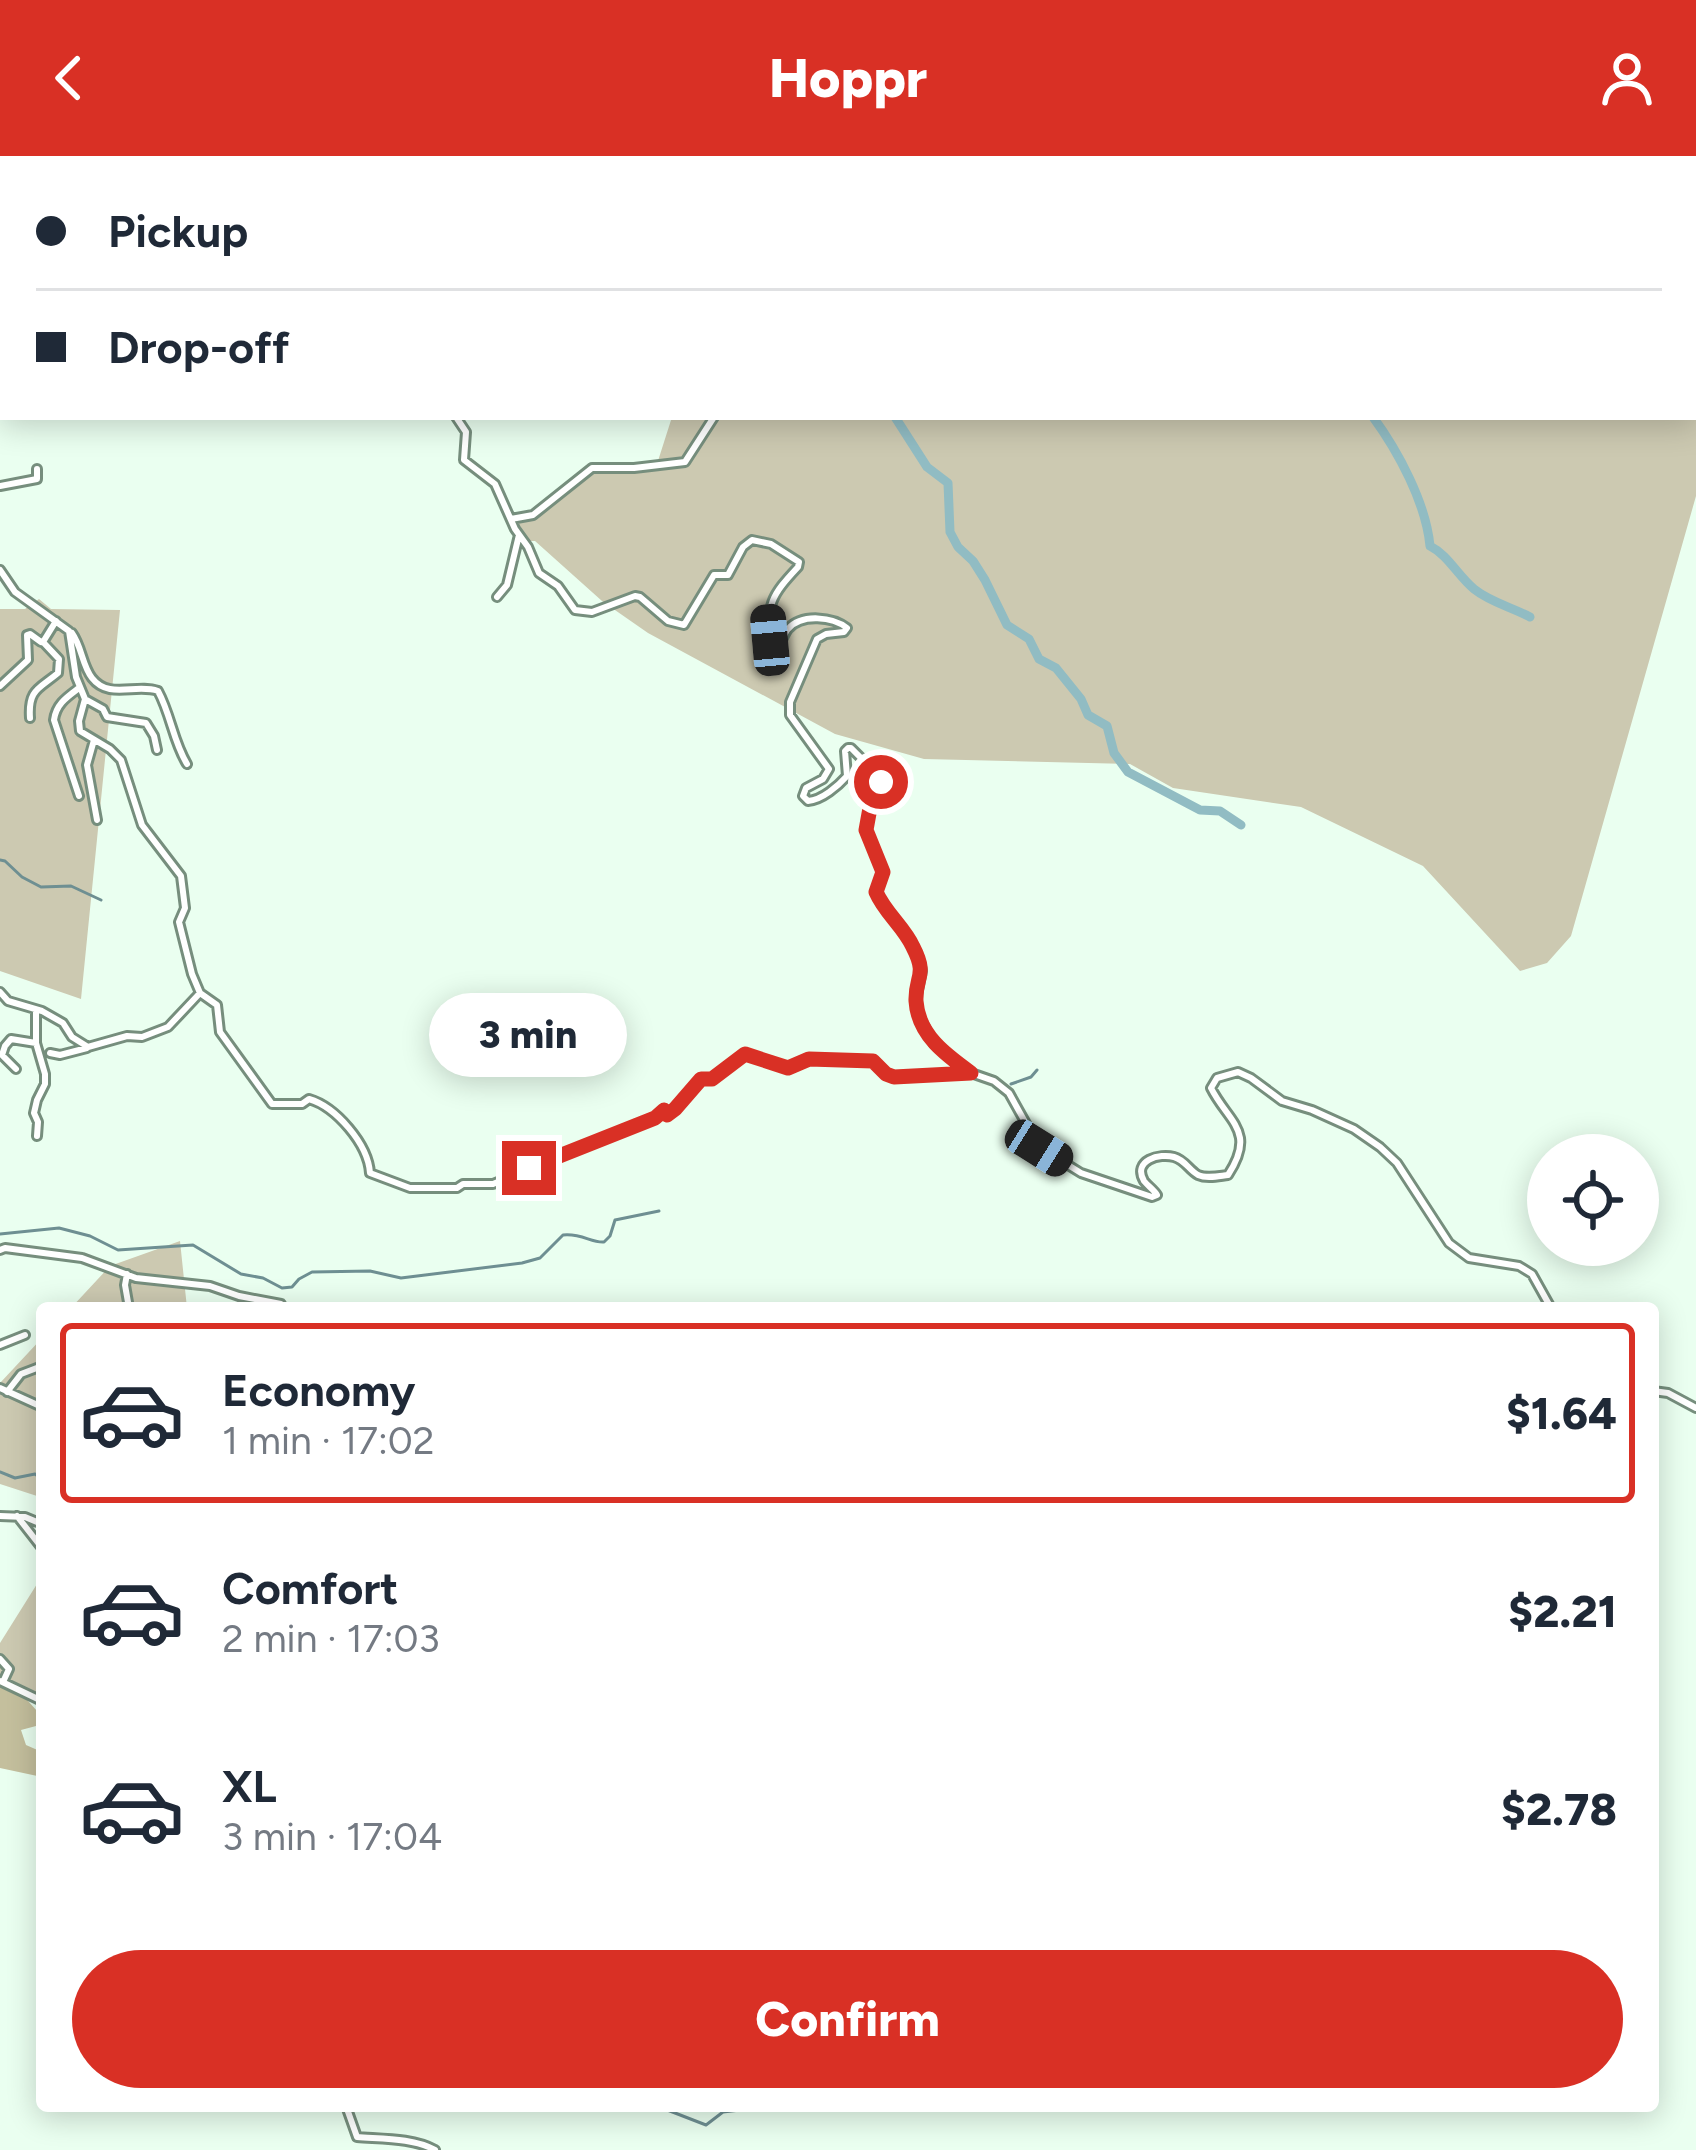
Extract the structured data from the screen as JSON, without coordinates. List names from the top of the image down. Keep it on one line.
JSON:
{"page":{"header":"Hoppr","banner":["Pickup","Drop-off"],"bubble":"3 min","list":[{"name":"Economy","note":"1 min · 17:02","value":"$1.64"},{"name":"Comfort","note":"2 min · 17:03","value":"$2.21"},{"name":"XL","note":"3 min · 17:04","value":"$2.78"}],"buttons":"Confirm"}}
